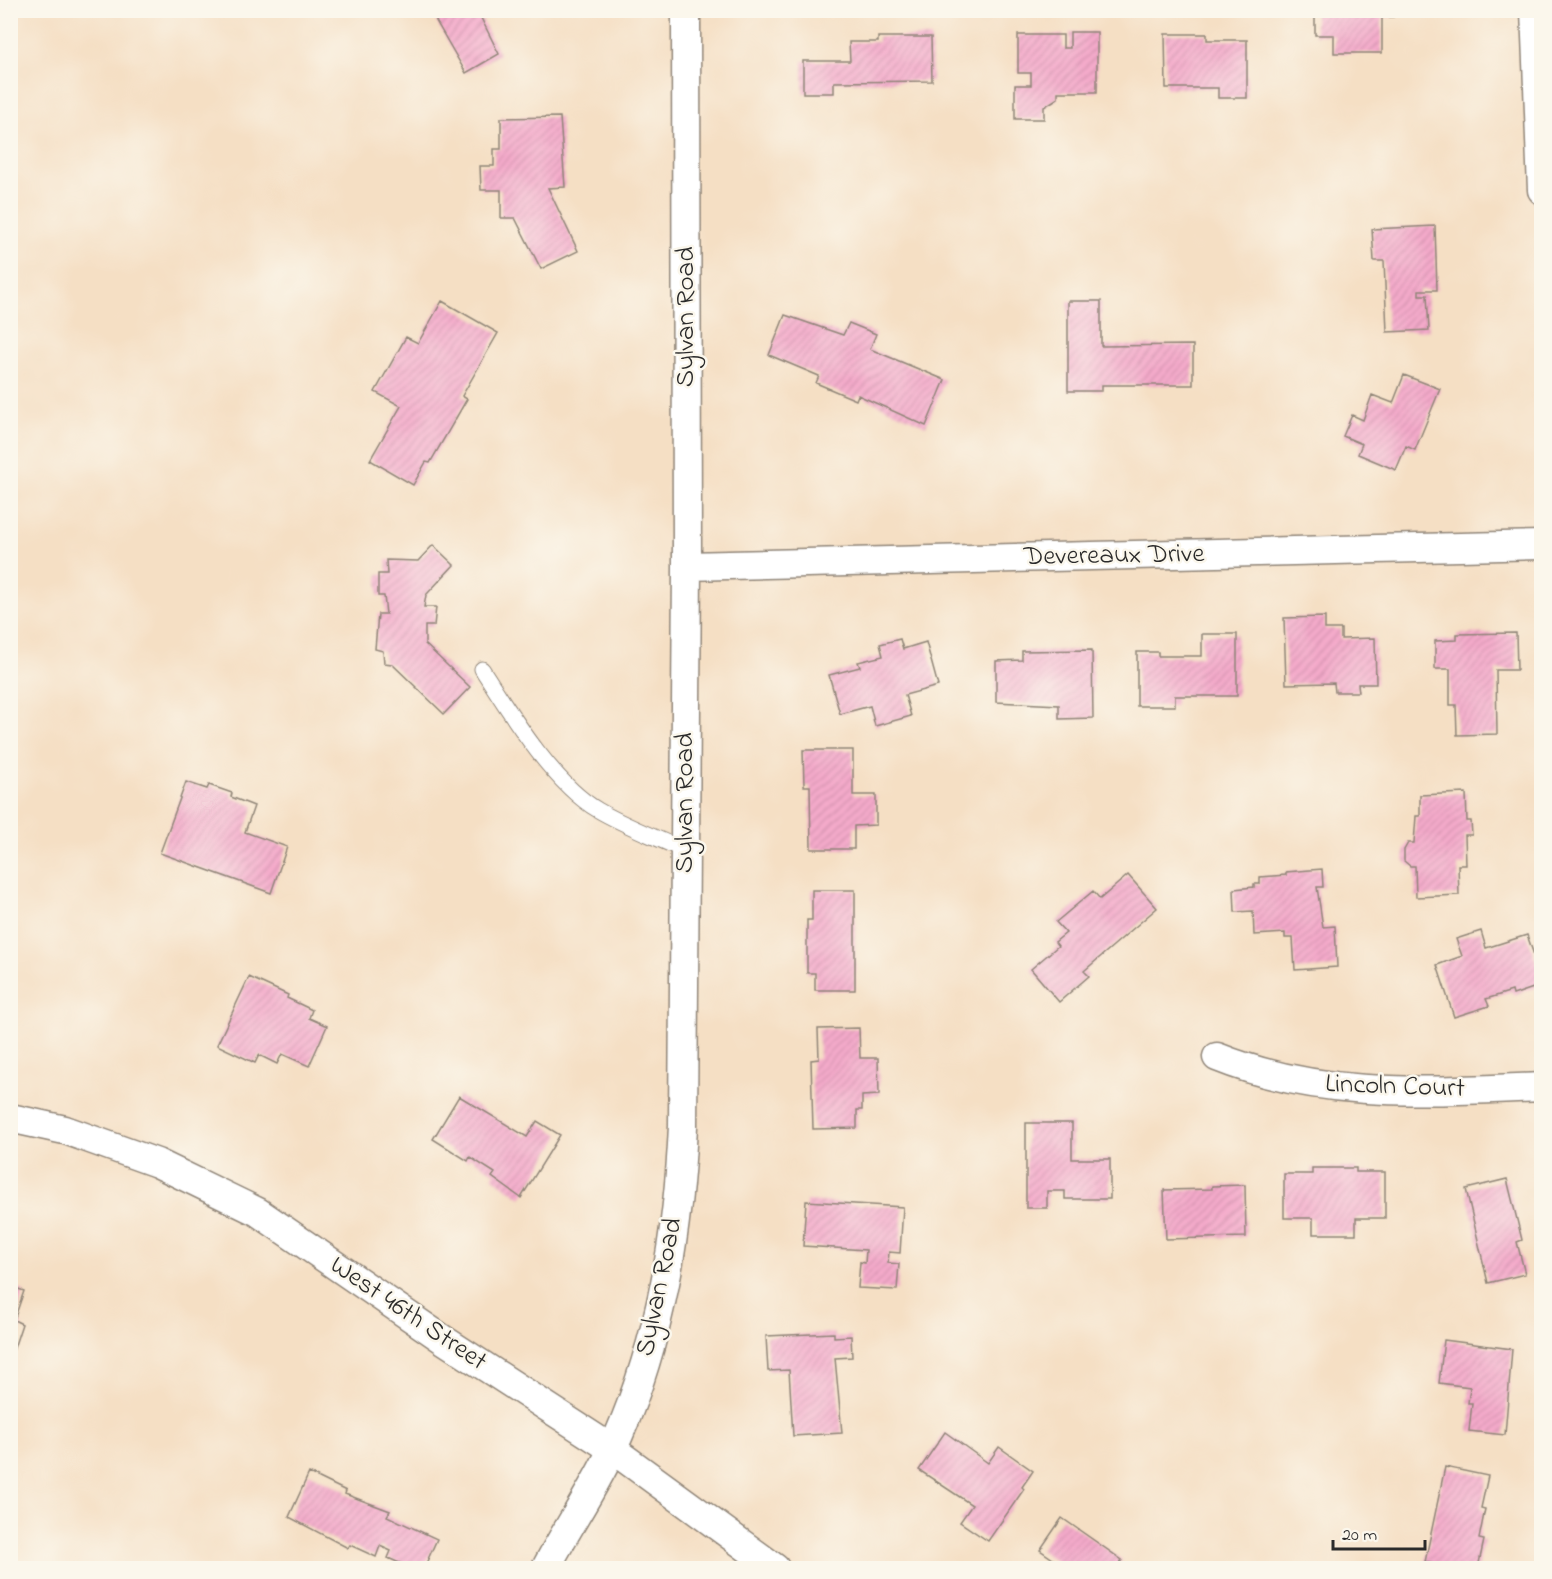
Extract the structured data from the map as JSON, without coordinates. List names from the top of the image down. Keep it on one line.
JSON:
{"streets":{"street":["Sylvan Road","Devereaux Drive","Lincoln Court","West 46th Street"]},"crossings":[["Sylvan Road","Devereaux Drive"],["Sylvan Road","West 46th Street"]],"scale_bar":"20 m"}
